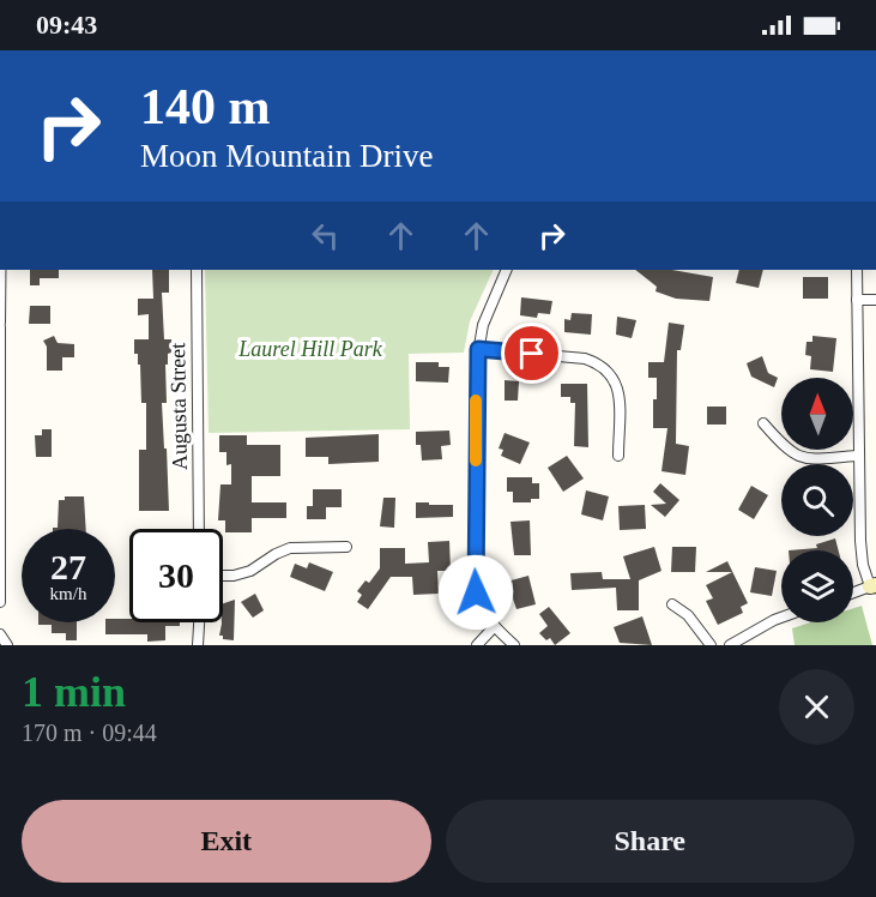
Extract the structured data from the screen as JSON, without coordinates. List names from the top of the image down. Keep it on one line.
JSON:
{"streets":{"street":["Augusta Street"]},"parks":["Laurel Hill Park"],"north":"top","page":{"status":"09:43","turn":["140 m","Moon Mountain Drive"],"speed":"27 km/h","limit":"30","heading":["1 min","170 m · 09:44"],"buttons":["Exit","Share"]}}
